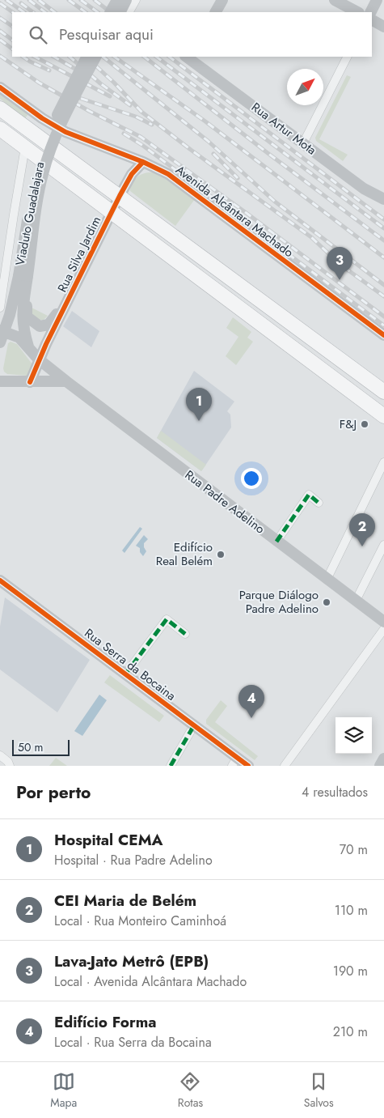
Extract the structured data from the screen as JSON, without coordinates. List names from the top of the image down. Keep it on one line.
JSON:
{"streets":{"street":["Rua Artur Mota","Avenida Alcântara Machado","Viaduto Guadalajara","Rua Silva Jardim","Rua Padre Adelino","Rua Serra da Bocaina"]},"crossings":[["Avenida Alcântara Machado","Rua Silva Jardim"],["Viaduto Guadalajara","Rua Padre Adelino"],["Rua Silva Jardim","Rua Padre Adelino"]],"places":["F&J","Edifício Real Belém","Parque Diálogo Padre Adelino"],"scale_bar":"50 m","north":"top right","page":{"search":"Pesquisar aqui","pins":["3","1","2","4"],"scale":"50 m","heading":["Por perto","4 resultados"],"list":[{"mark":"1","name":"Hospital CEMA","note":"Hospital · Rua Padre Adelino","value":"70 m"},{"mark":"2","name":"CEI Maria de Belém","note":"Local · Rua Monteiro Caminhoá","value":"110 m"},{"mark":"3","name":"Lava-Jato Metrô (EPB)","note":"Local · Avenida Alcântara Machado","value":"190 m"},{"mark":"4","name":"Edifício Forma","note":"Local · Rua Serra da Bocaina","value":"210 m"}],"nav":["Mapa","Rotas","Salvos"]}}
